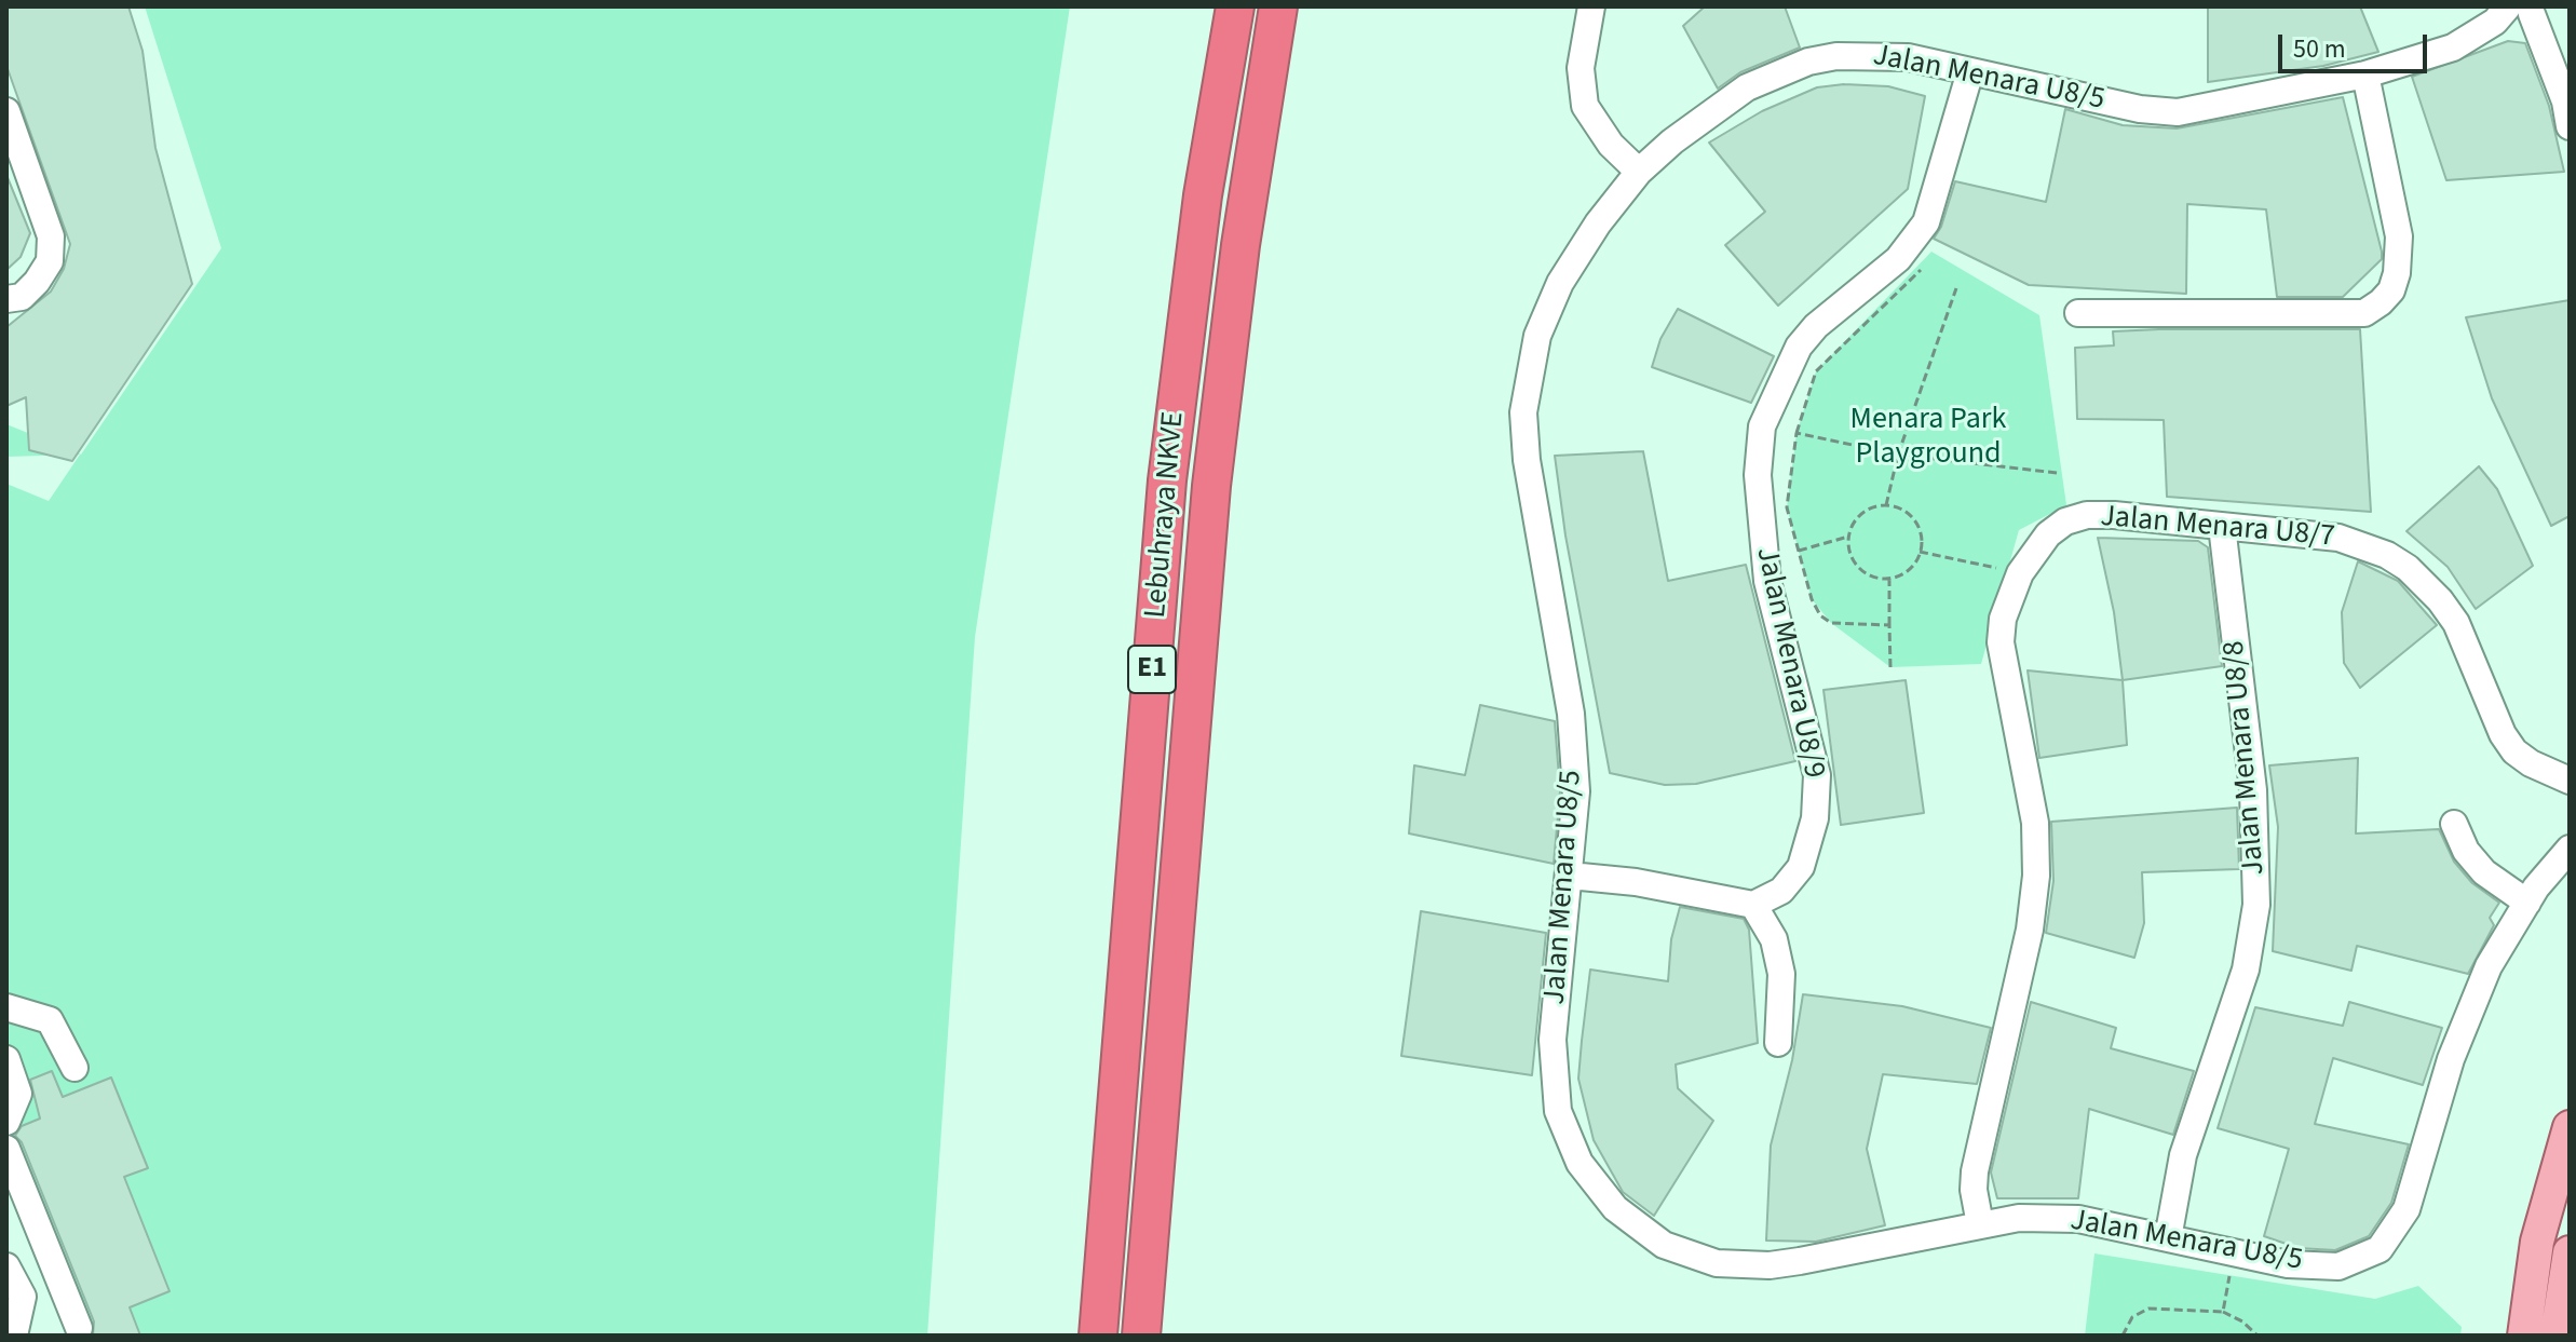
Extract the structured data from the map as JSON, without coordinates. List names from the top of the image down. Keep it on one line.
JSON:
{"streets":{"highway":["Lebuhraya NKVE","E1"],"street":["Jalan Menara U8/5","Jalan Menara U8/7","Jalan Menara U8/9","Jalan Menara U8/8"]},"crossings":[["Jalan Menara U8/5","Jalan Menara U8/7"],["Jalan Menara U8/5","Jalan Menara U8/9"],["Jalan Menara U8/5","Jalan Menara U8/8"],["Jalan Menara U8/7","Jalan Menara U8/8"]],"parks":["Menara Park Playground"],"scale_bar":"50 m"}
